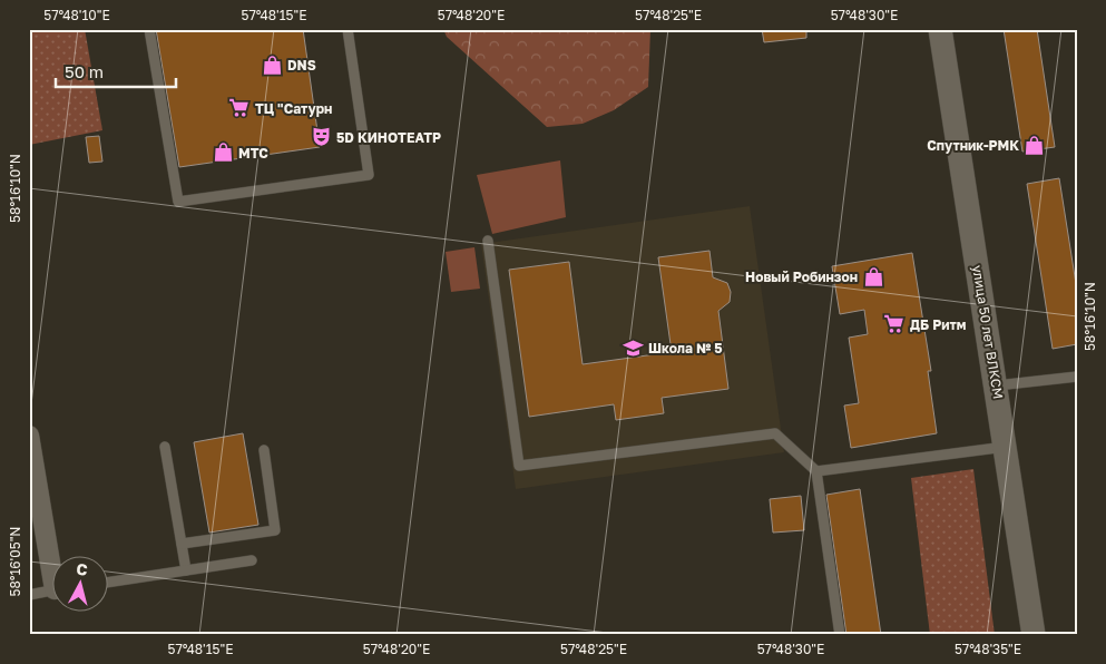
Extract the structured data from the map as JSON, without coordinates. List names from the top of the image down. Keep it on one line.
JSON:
{"streets":{"street":["улица 50 лет ВЛКСМ"]},"places":{"shop":["DNS","Спутник-РМК","МТС","Новый Робинзон"],"supermarket":["ТЦ \"Сатурн","ДБ Ритм"],"theatre":["5D КИНОТЕАТР"],"school or university":["Школа № 5"]},"scale_bar":"50 m","north":"top","coordinates":["57°48'10\"E","57°48'15\"E","57°48'20\"E","57°48'25\"E","57°48'30\"E","58°16'10\"N","58°16'05\"N","57°48'35\"E"]}
